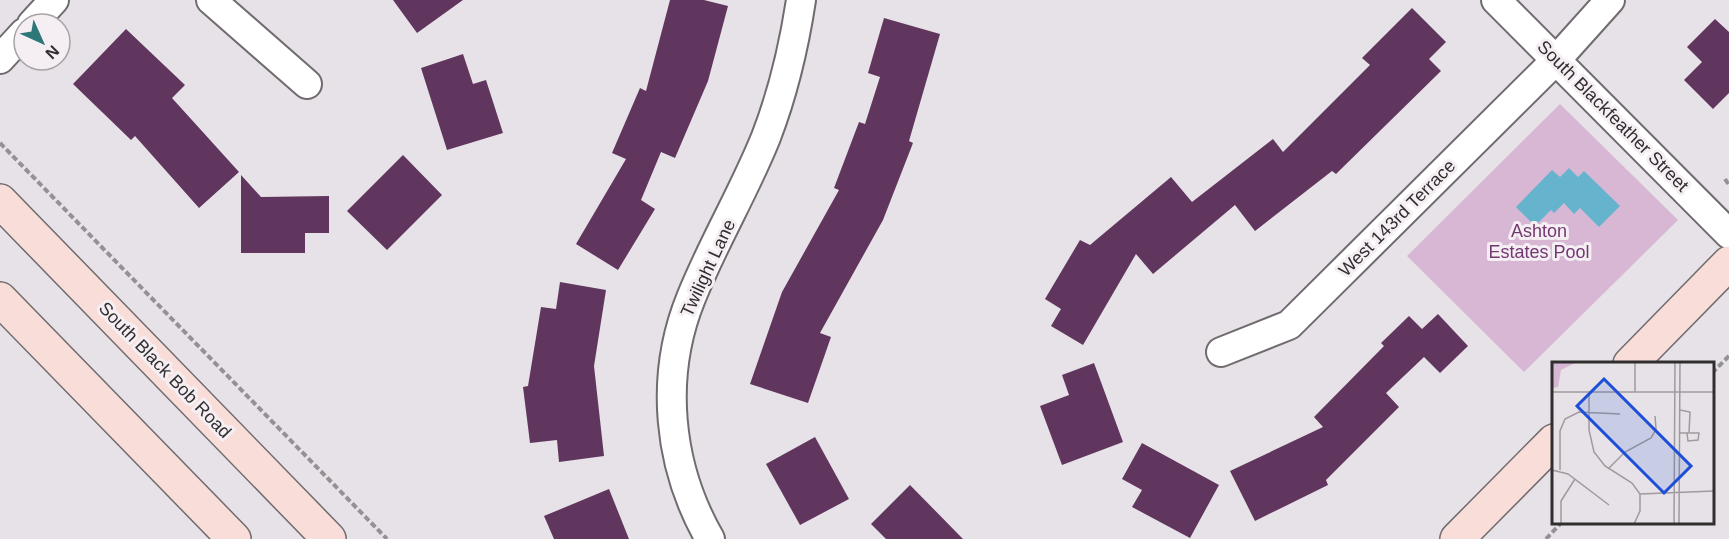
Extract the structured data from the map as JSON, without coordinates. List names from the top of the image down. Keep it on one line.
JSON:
{"streets":{"main road":["South Black Bob Road"],"street":["South Blackfeather Street","West 143rd Terrace","Twilight Lane"]},"crossings":[["South Blackfeather Street","West 143rd Terrace"]],"parks":["Ashton Estates Pool"],"north":"bottom right"}
